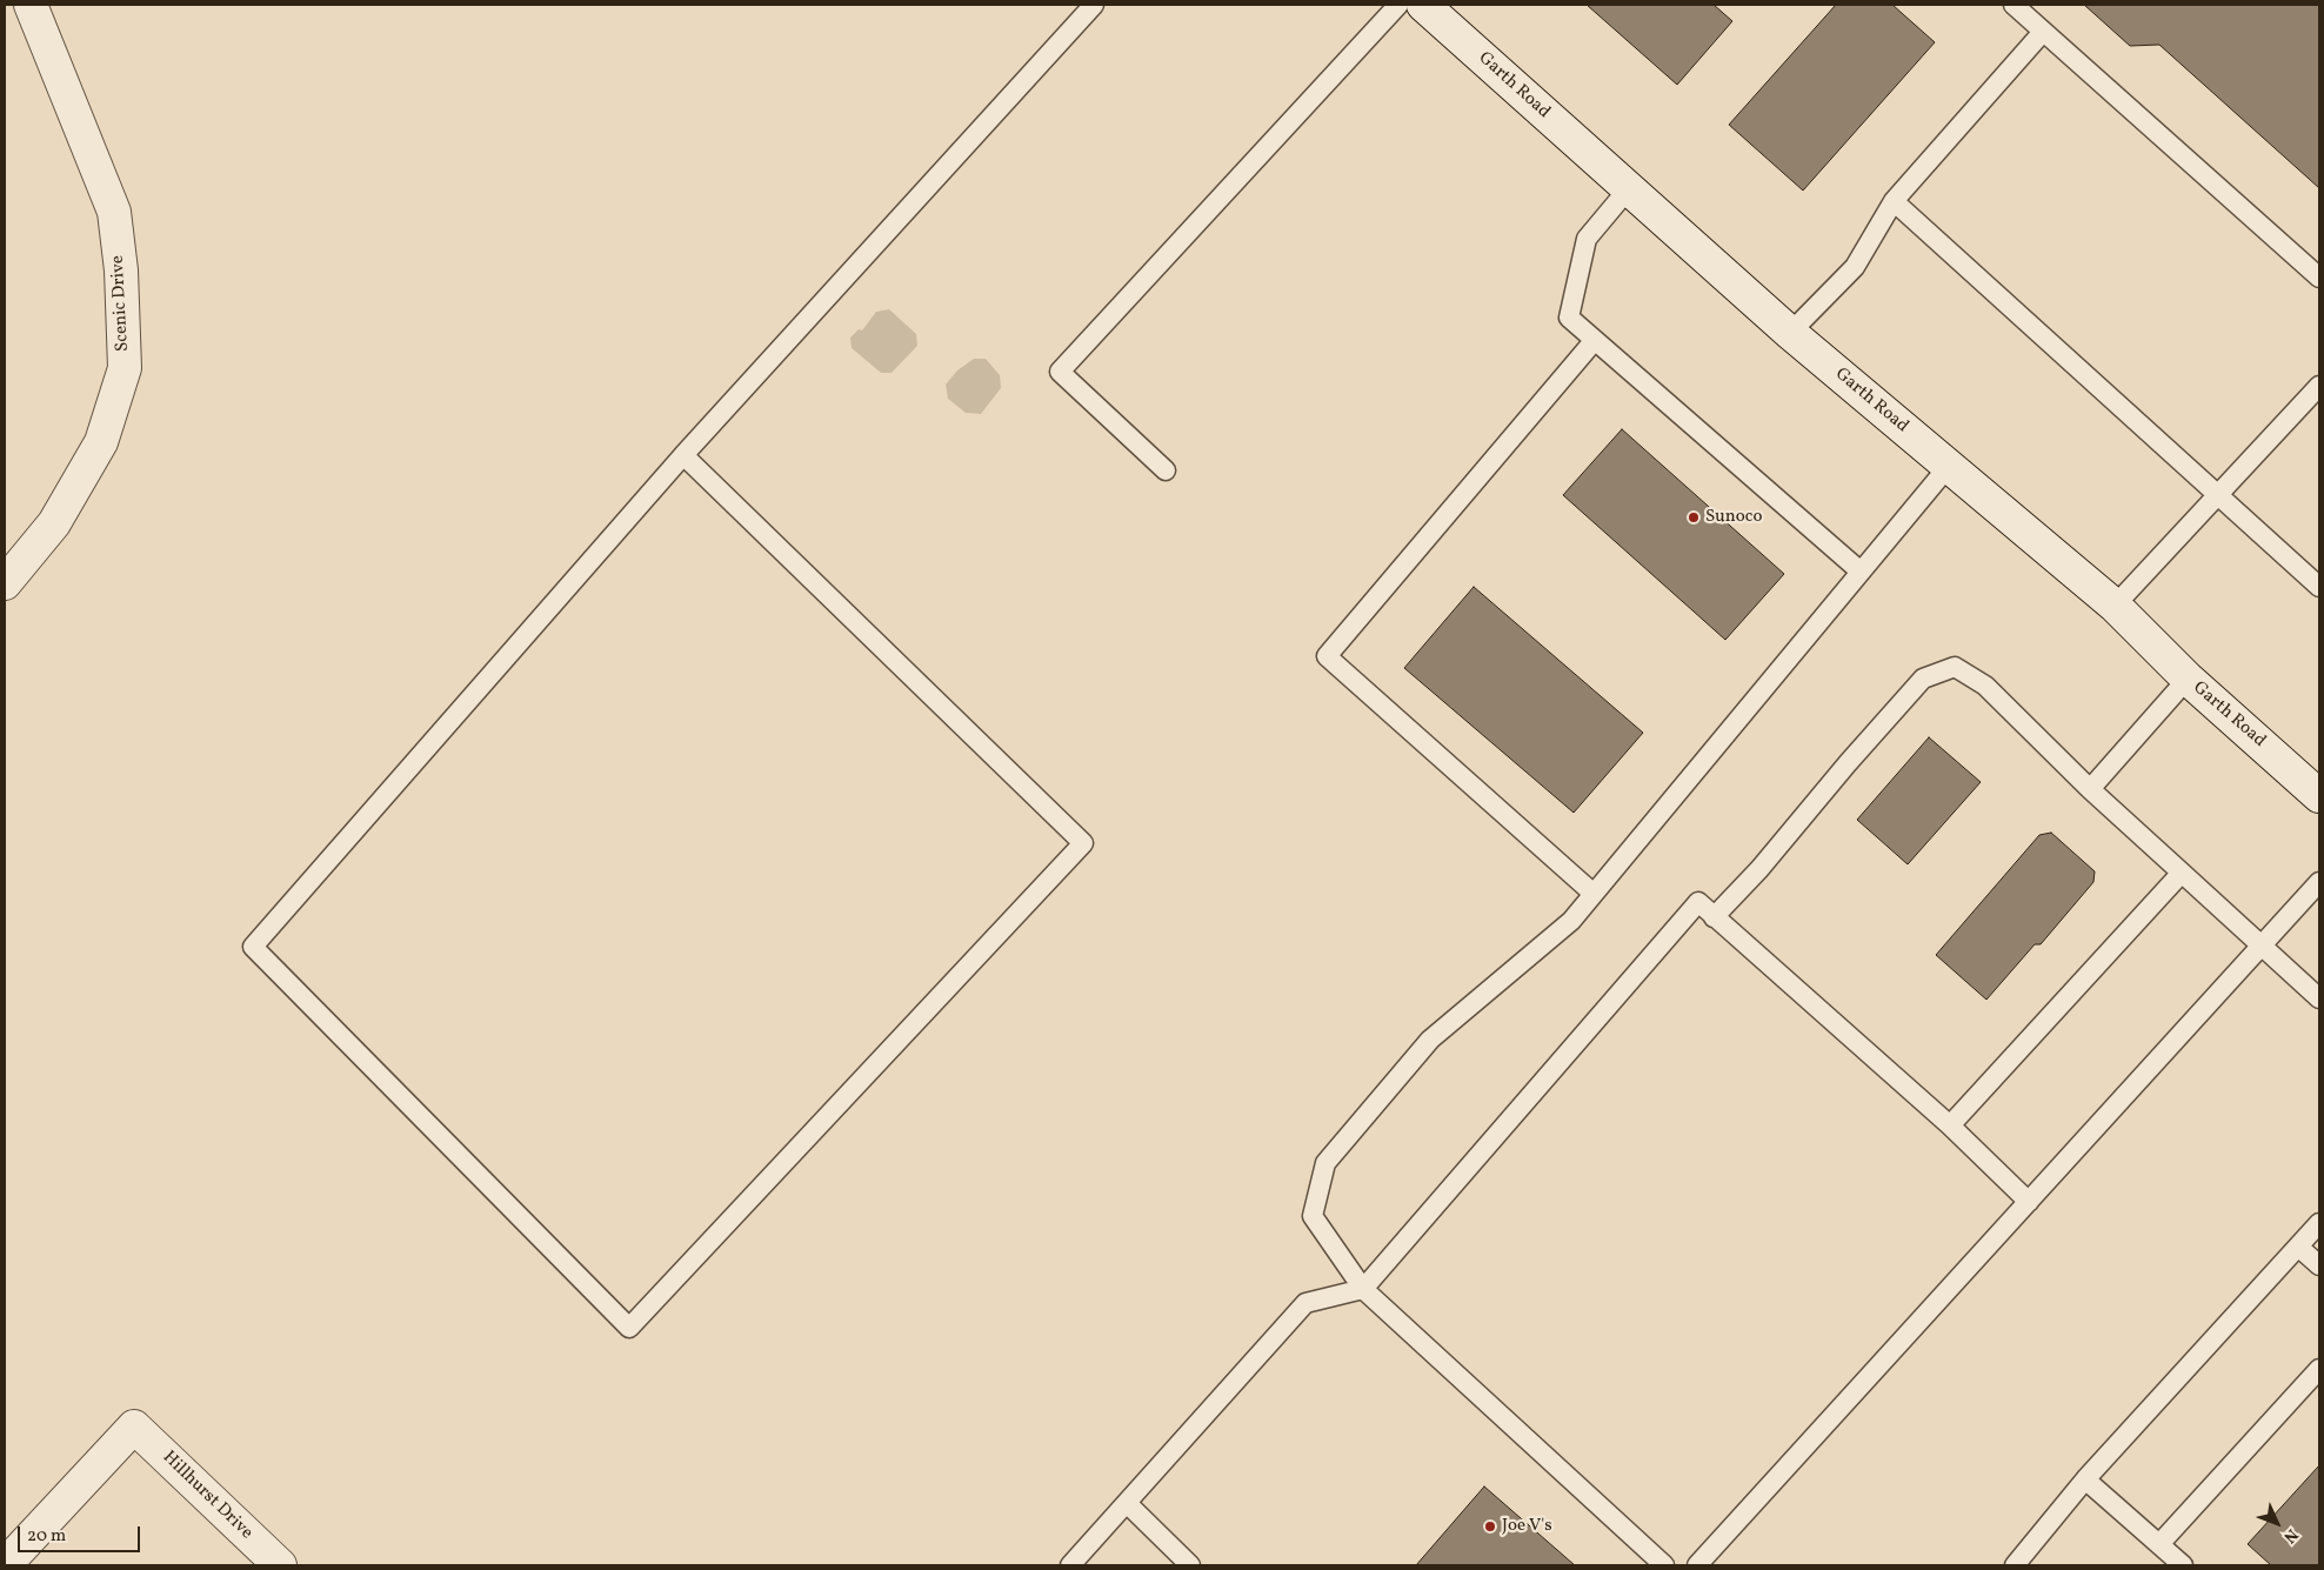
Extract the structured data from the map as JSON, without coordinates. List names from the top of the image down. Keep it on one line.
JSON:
{"streets":{"main road":["Garth Road","Scenic Drive","Hillhurst Drive"]},"places":["Sunoco","Joe V's"],"scale_bar":"20 m","north":"bottom right"}
